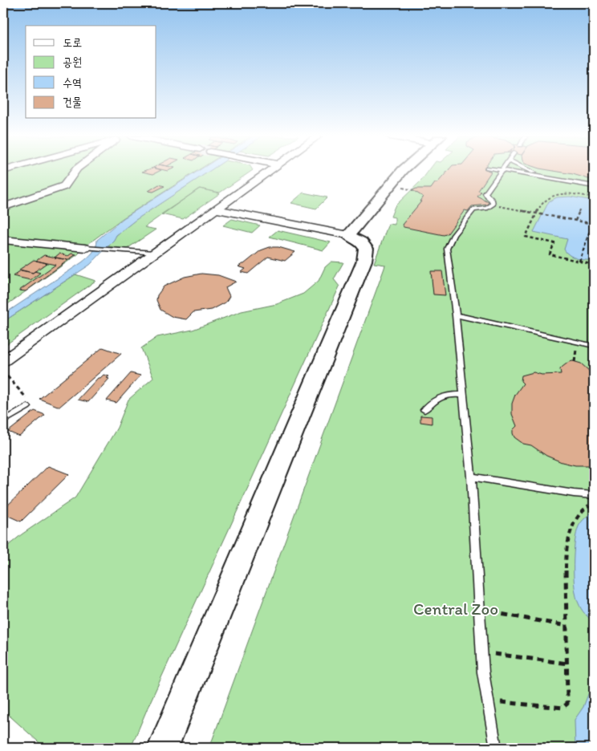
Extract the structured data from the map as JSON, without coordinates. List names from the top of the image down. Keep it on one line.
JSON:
{"parks":["Central Zoo"],"legend":["도로","공원","수역","건물"]}
